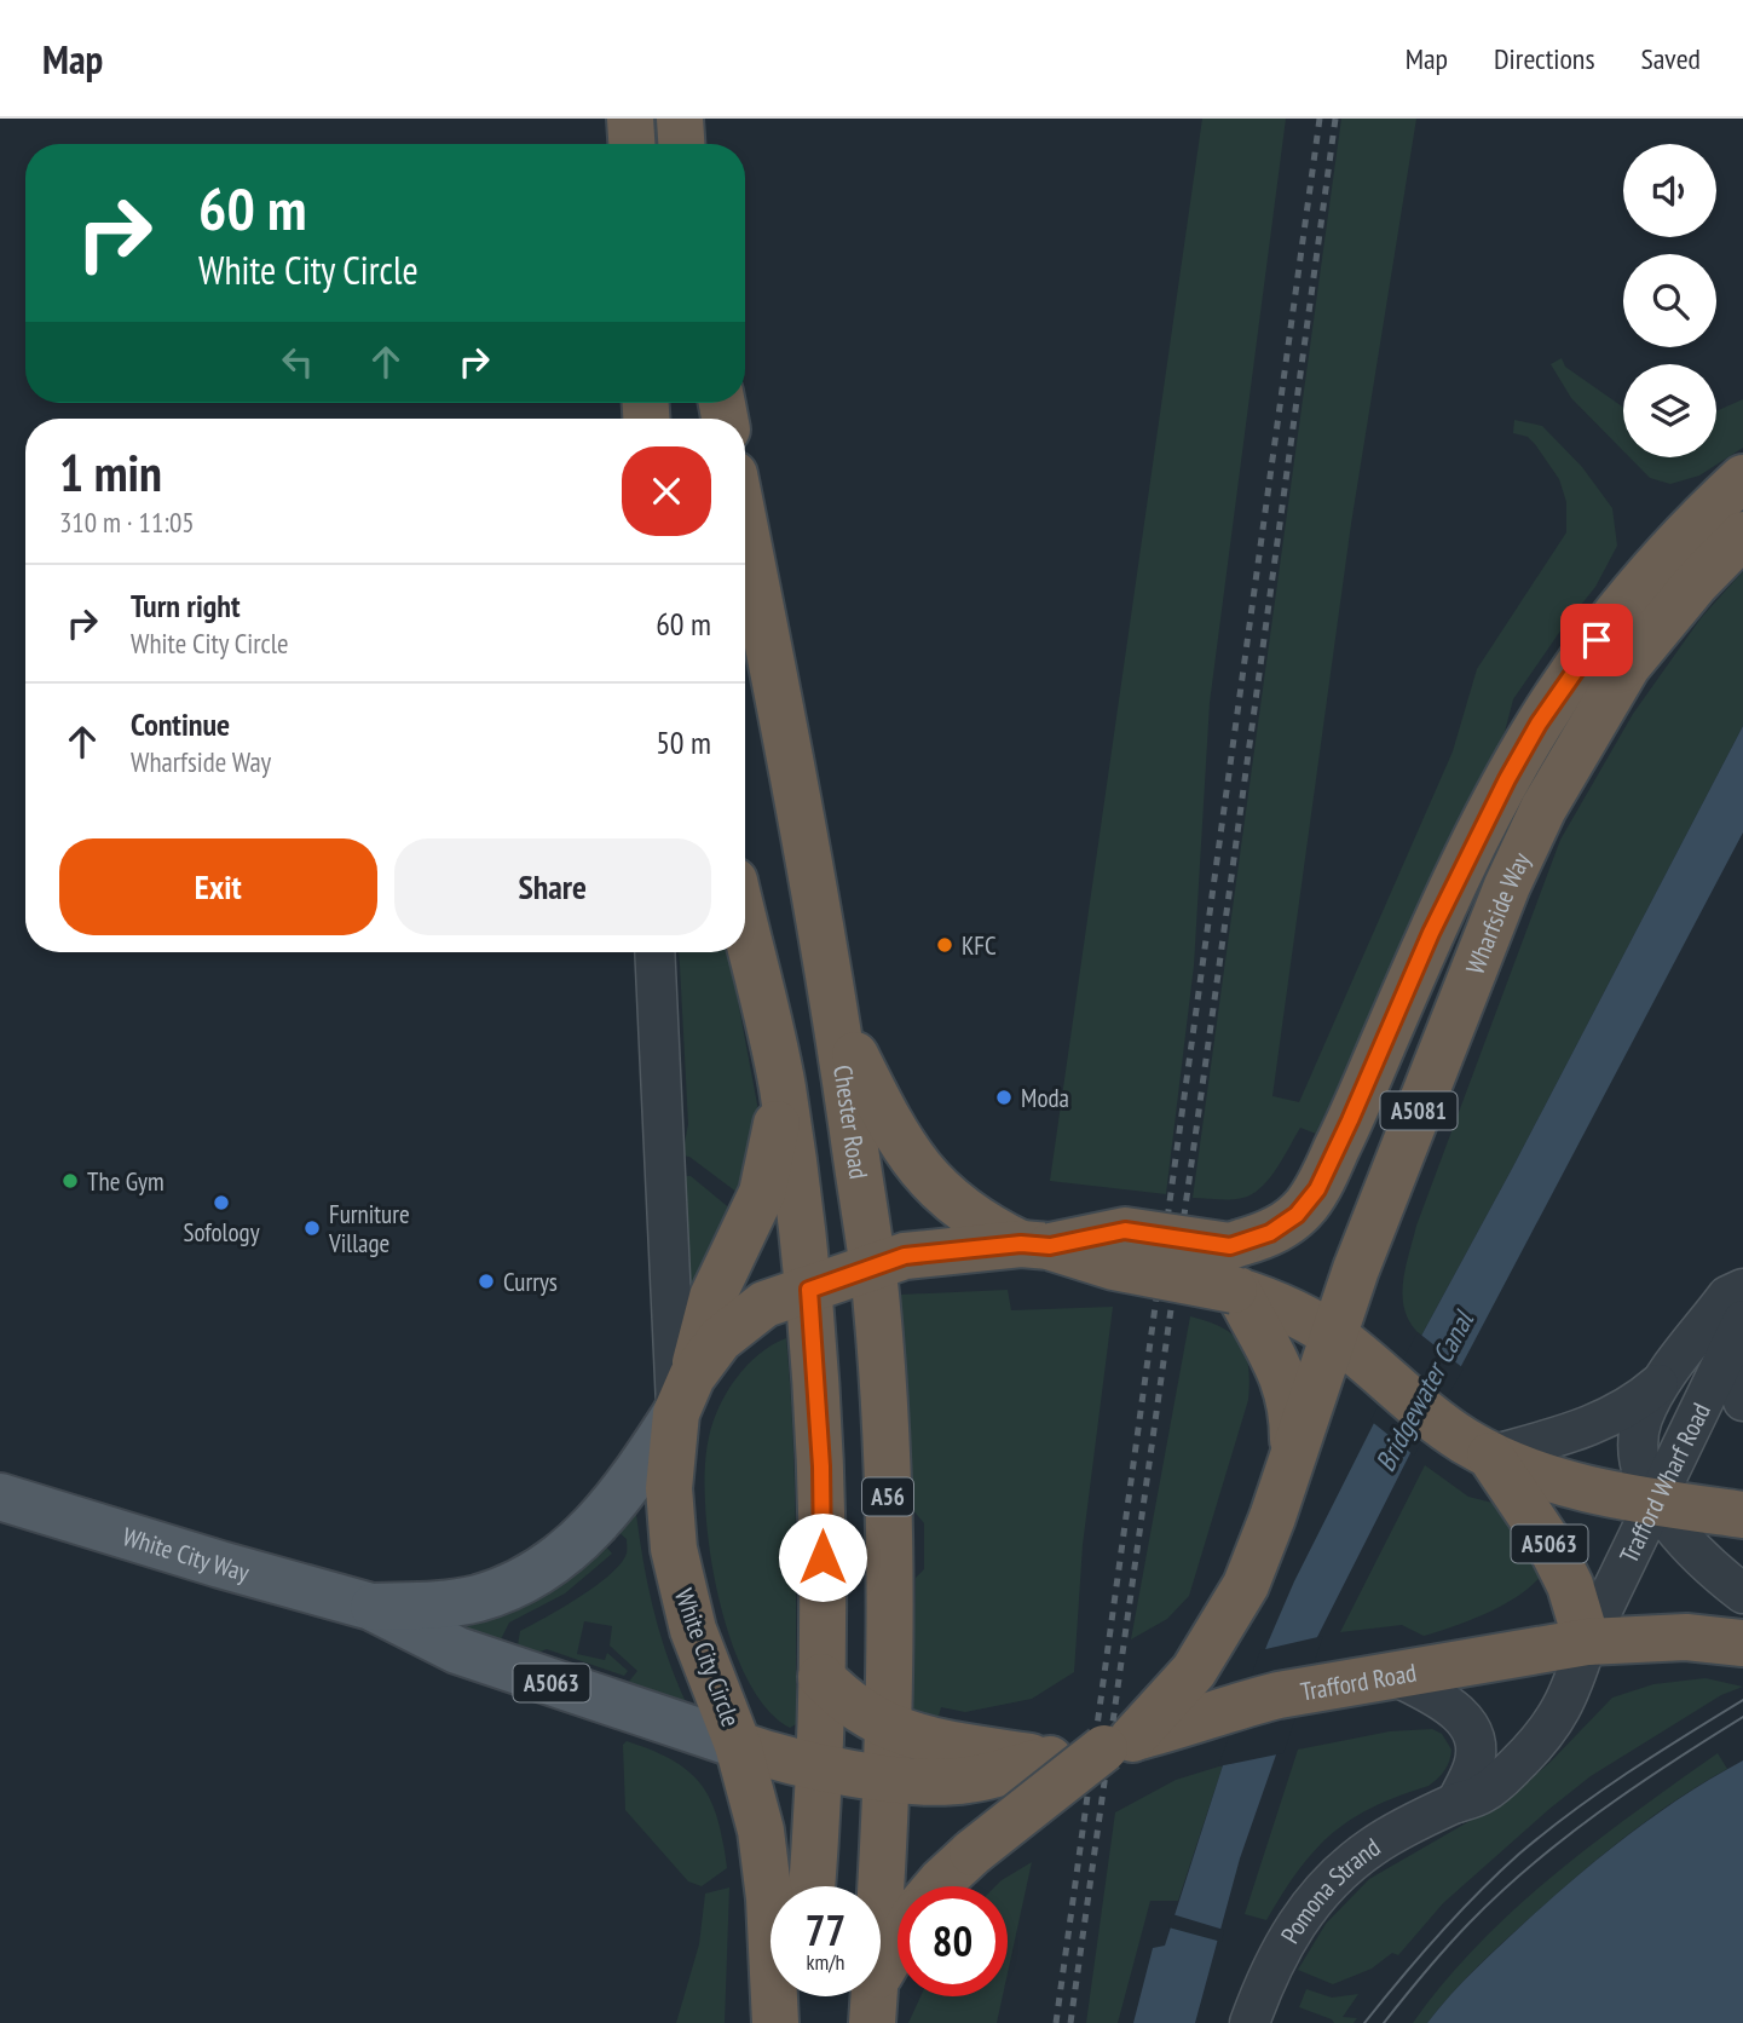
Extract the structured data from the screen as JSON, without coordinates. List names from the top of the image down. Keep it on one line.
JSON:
{"streets":{"highway":["Wharfside Way","A5081","Chester Road","A56","A5063","White City Circle","Trafford Road"],"main road":["White City Way"],"street":["Trafford Wharf Road","Pomona Strand"]},"crossings":[["Wharfside Way","A5081"],["Wharfside Way","A56"],["Wharfside Way","A5063"],["A5081","A5063"],["A5081","White City Circle"],["A5081","Trafford Road"],["Chester Road","A56"],["Chester Road","White City Circle"],["Trafford Wharf Road","A5063"],["Trafford Wharf Road","Trafford Road"],["Trafford Wharf Road","Pomona Strand"],["A56","A5063"],["A56","White City Circle"],["A5063","Trafford Road"],["A5063","Pomona Strand"],["White City Way","White City Circle"],["White City Circle","Trafford Road"],["Trafford Road","Pomona Strand"]],"water":["Bridgewater Canal"],"places":["KFC","Moda","The Gym","Sofology","Furniture Village","Currys"],"page":{"header":"Map","nav":["Map","Directions","Saved"],"turn":["60 m","White City Circle"],"heading":["1 min","310 m · 11:05"],"list":[{"name":"Turn right","note":"White City Circle","value":"60 m"},{"name":"Continue","note":"Wharfside Way","value":"50 m"}],"buttons":["Exit","Share"],"speed":"77 km/h","limit":"80"}}
